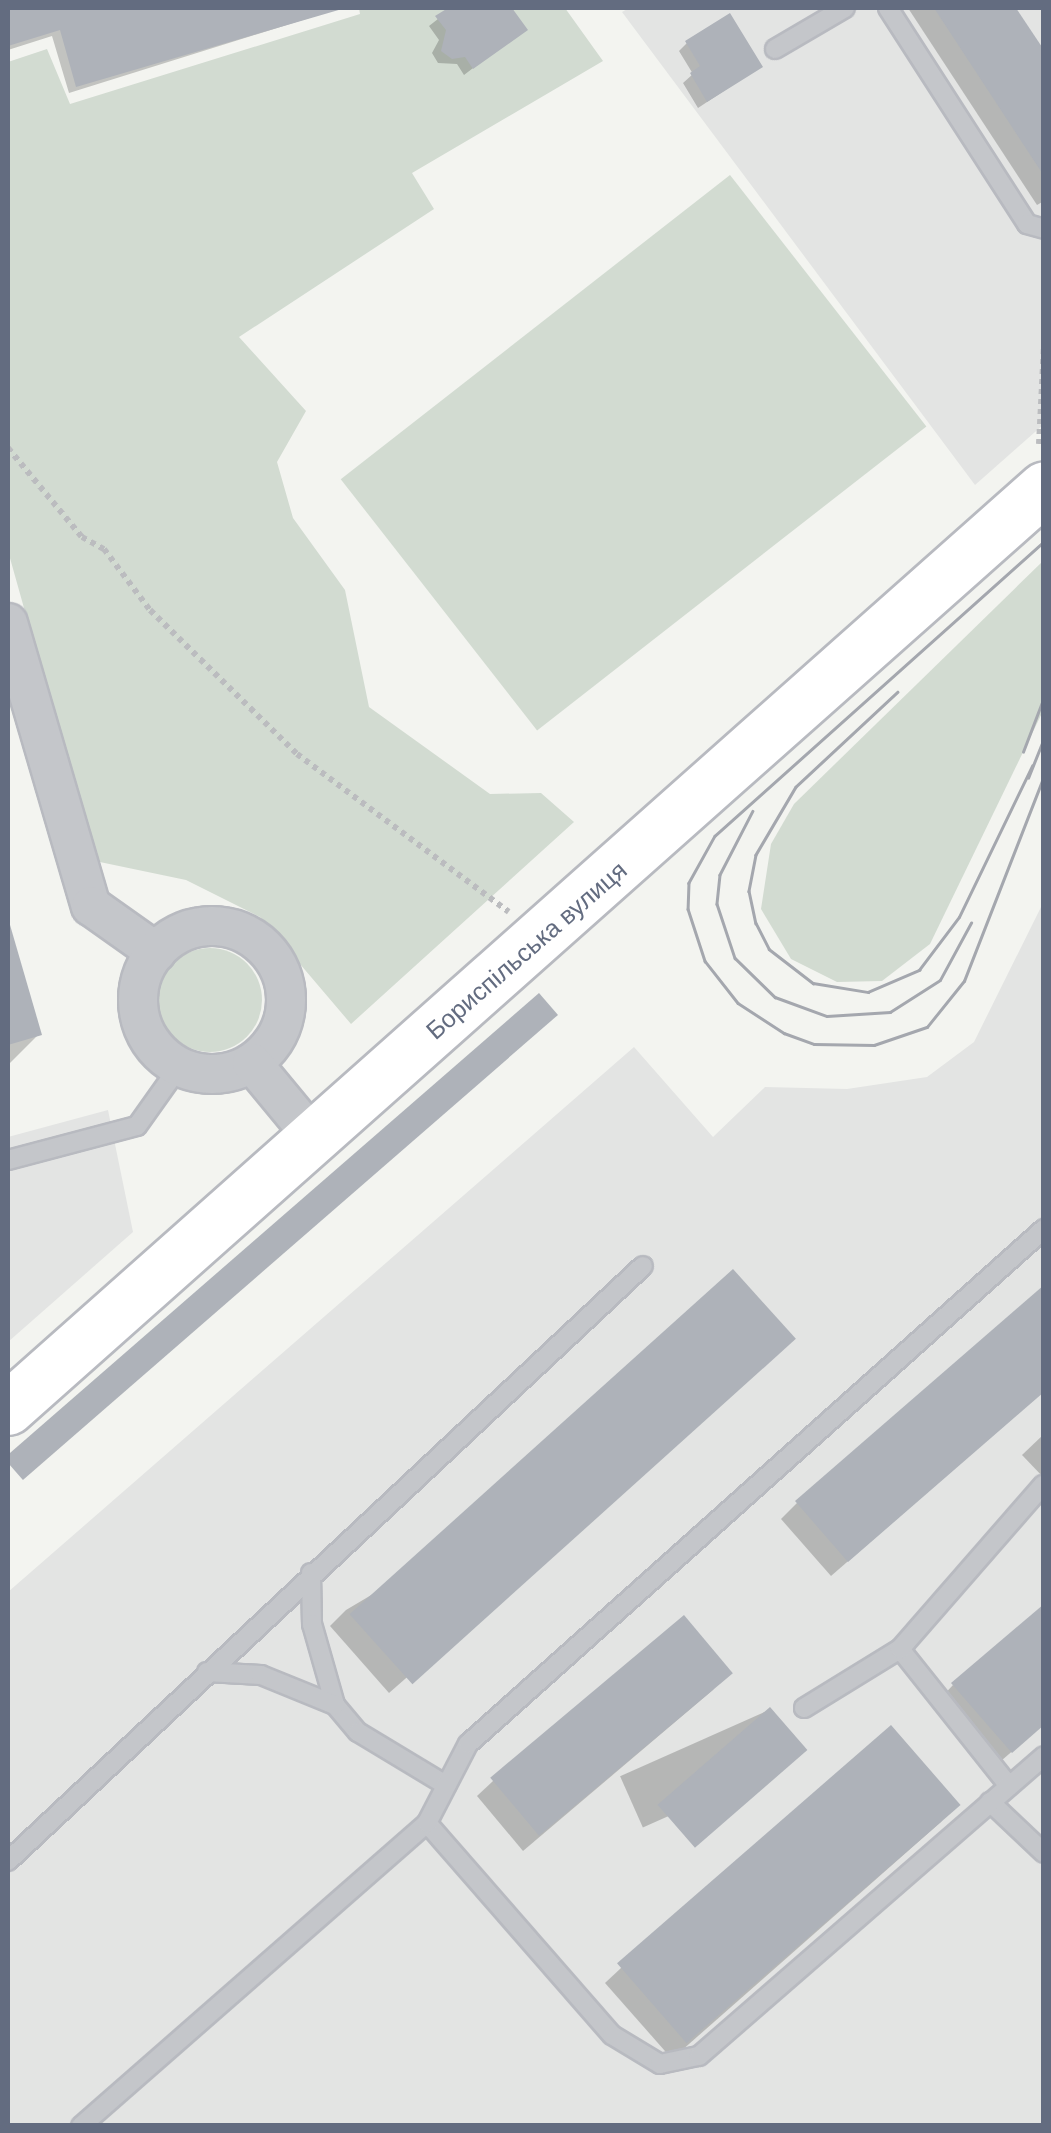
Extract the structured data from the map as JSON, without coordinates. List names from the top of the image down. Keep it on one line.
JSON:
{"streets":{"main road":["Бориспільська вулиця"]}}
